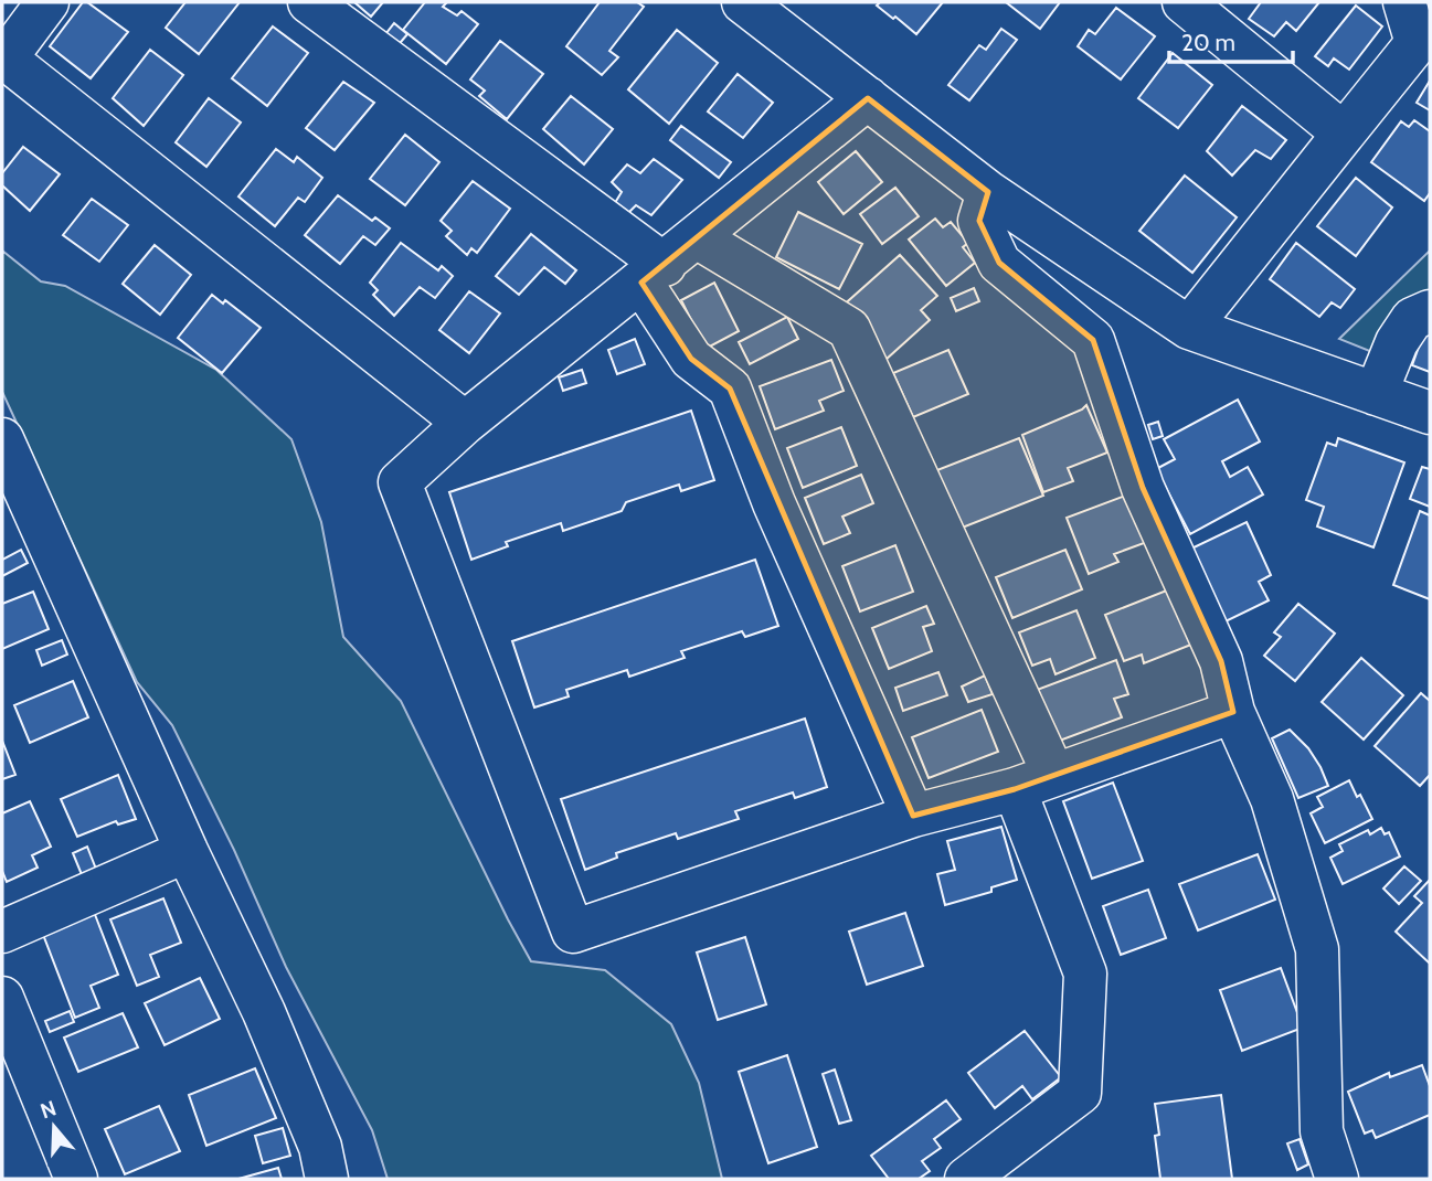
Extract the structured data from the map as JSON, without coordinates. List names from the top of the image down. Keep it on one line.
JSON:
{"scale_bar":"20 m","north":"top"}
